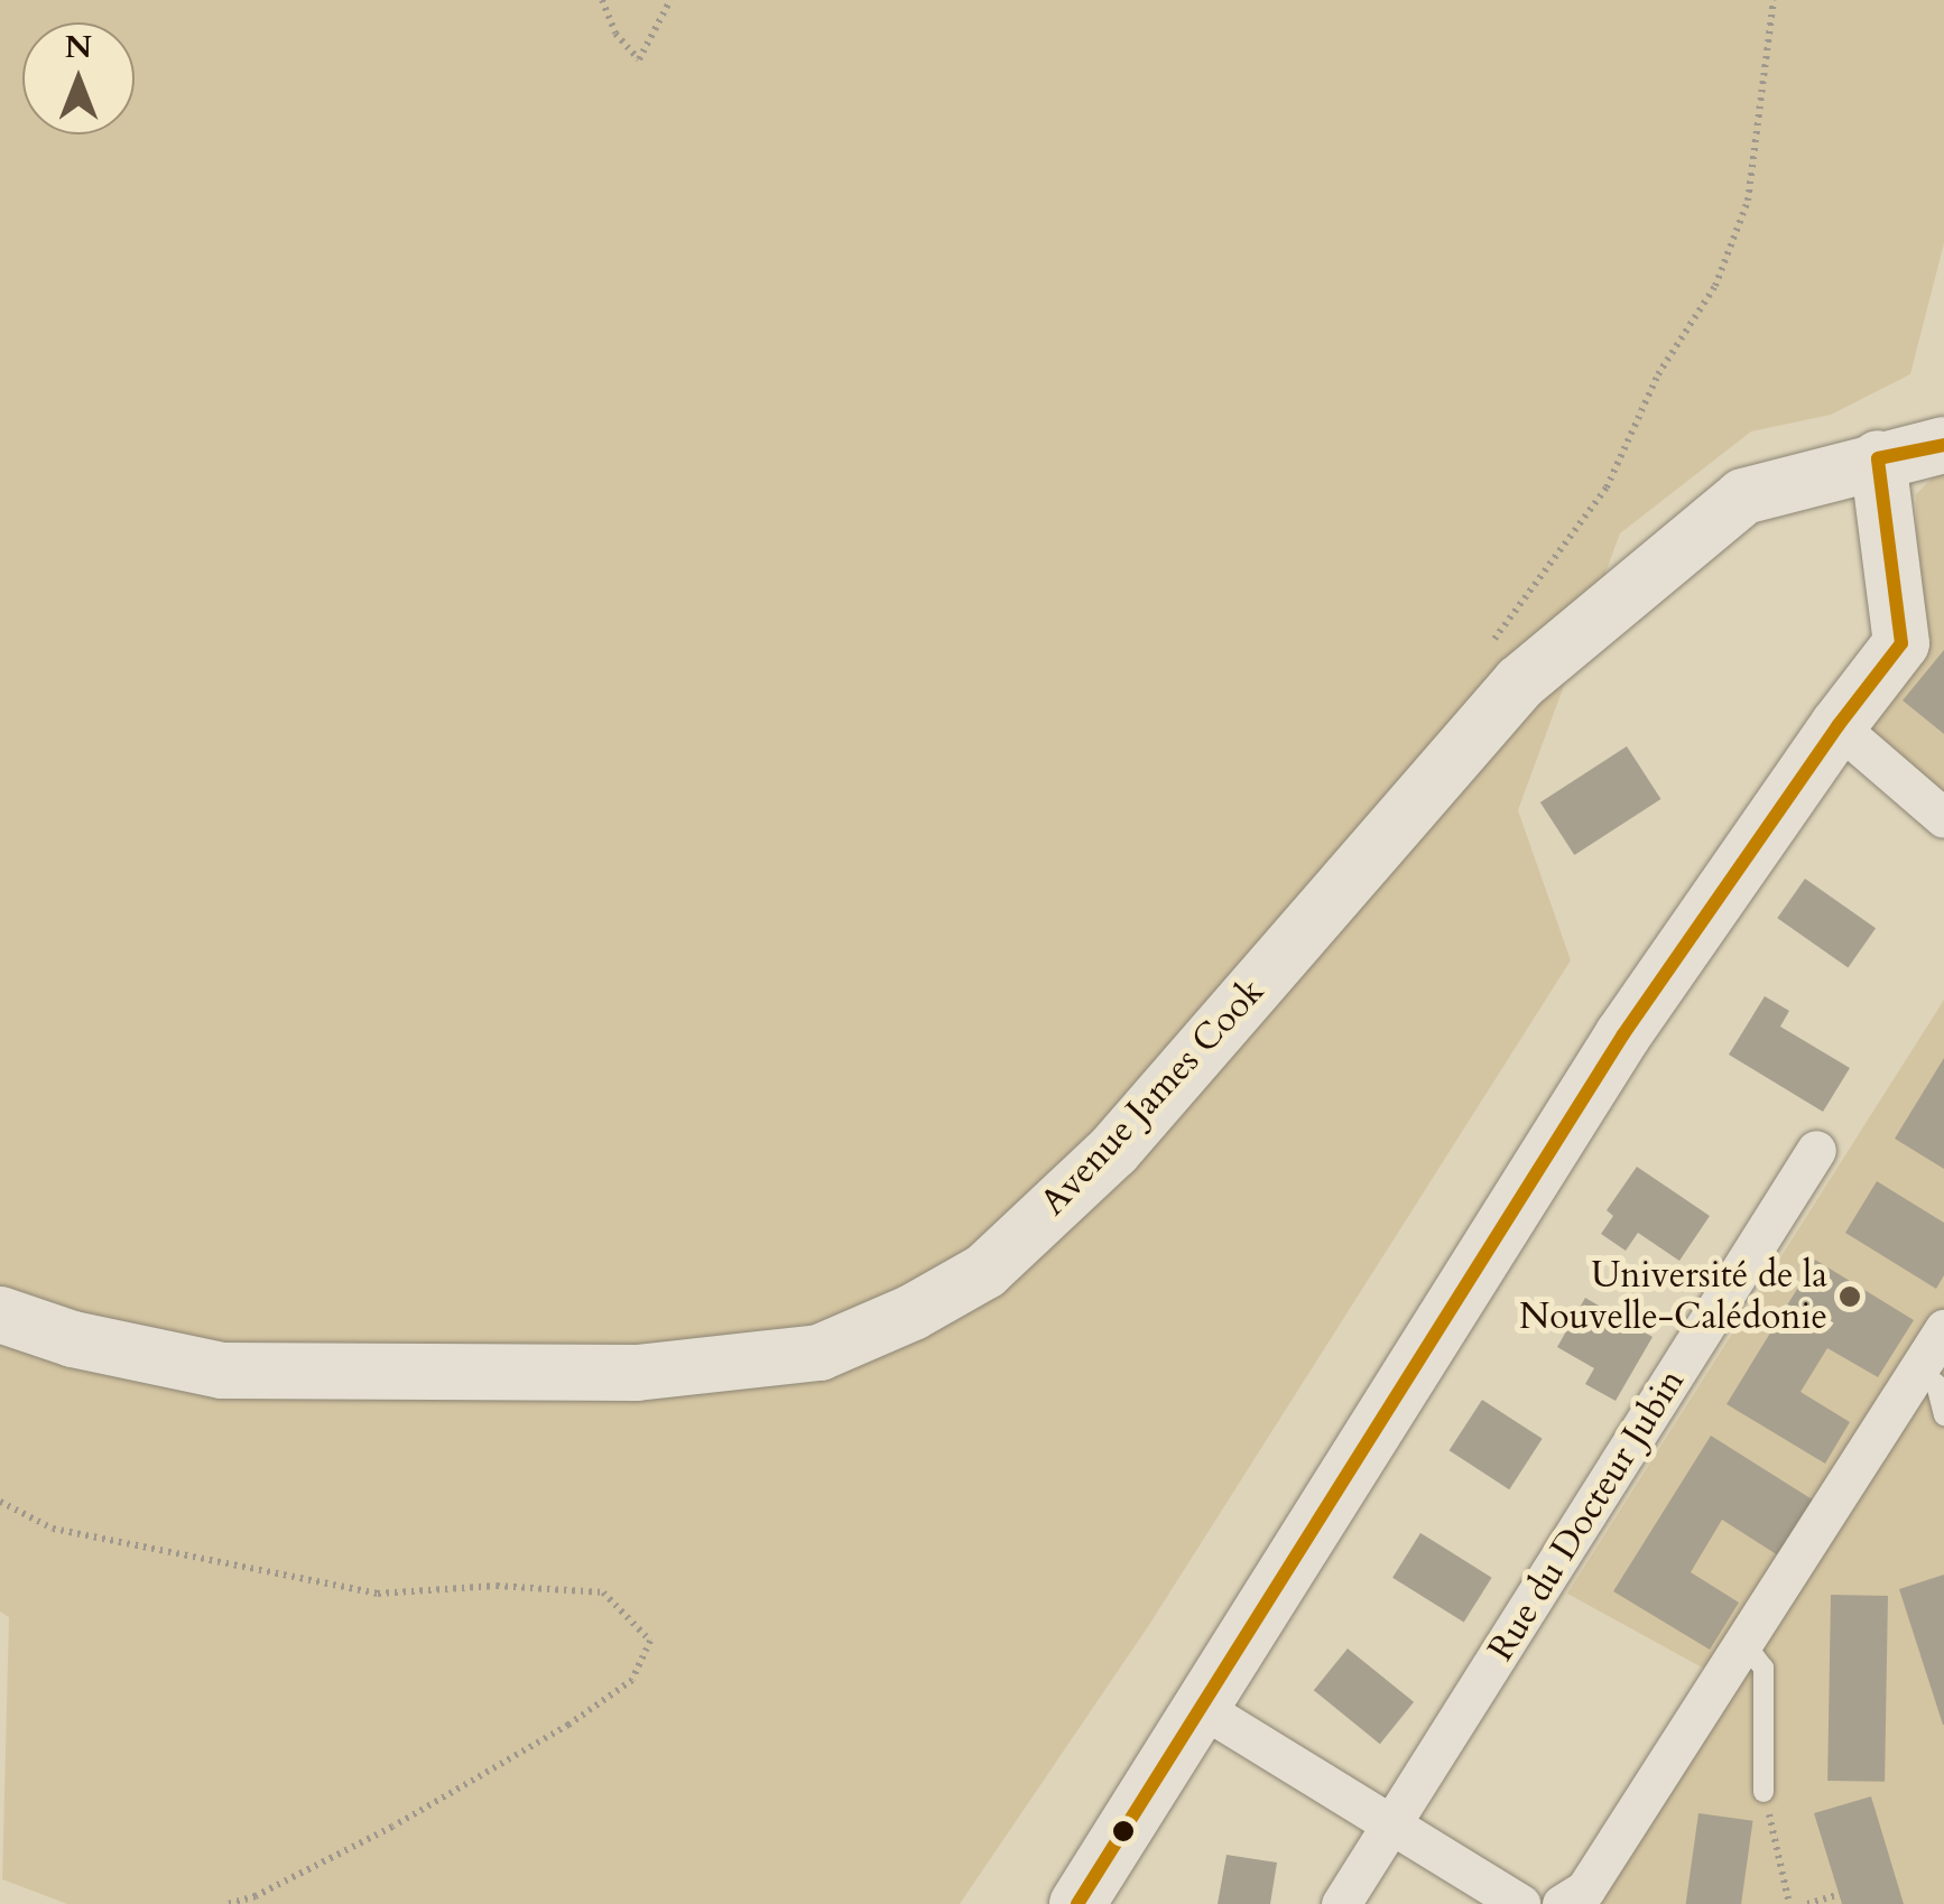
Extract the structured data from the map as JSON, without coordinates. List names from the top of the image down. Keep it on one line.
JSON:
{"streets":{"main road":["Avenue James Cook"],"street":["Rue du Docteur Jubin"]},"places":["Université de la Nouvelle-Calédonie"],"north":"top"}
